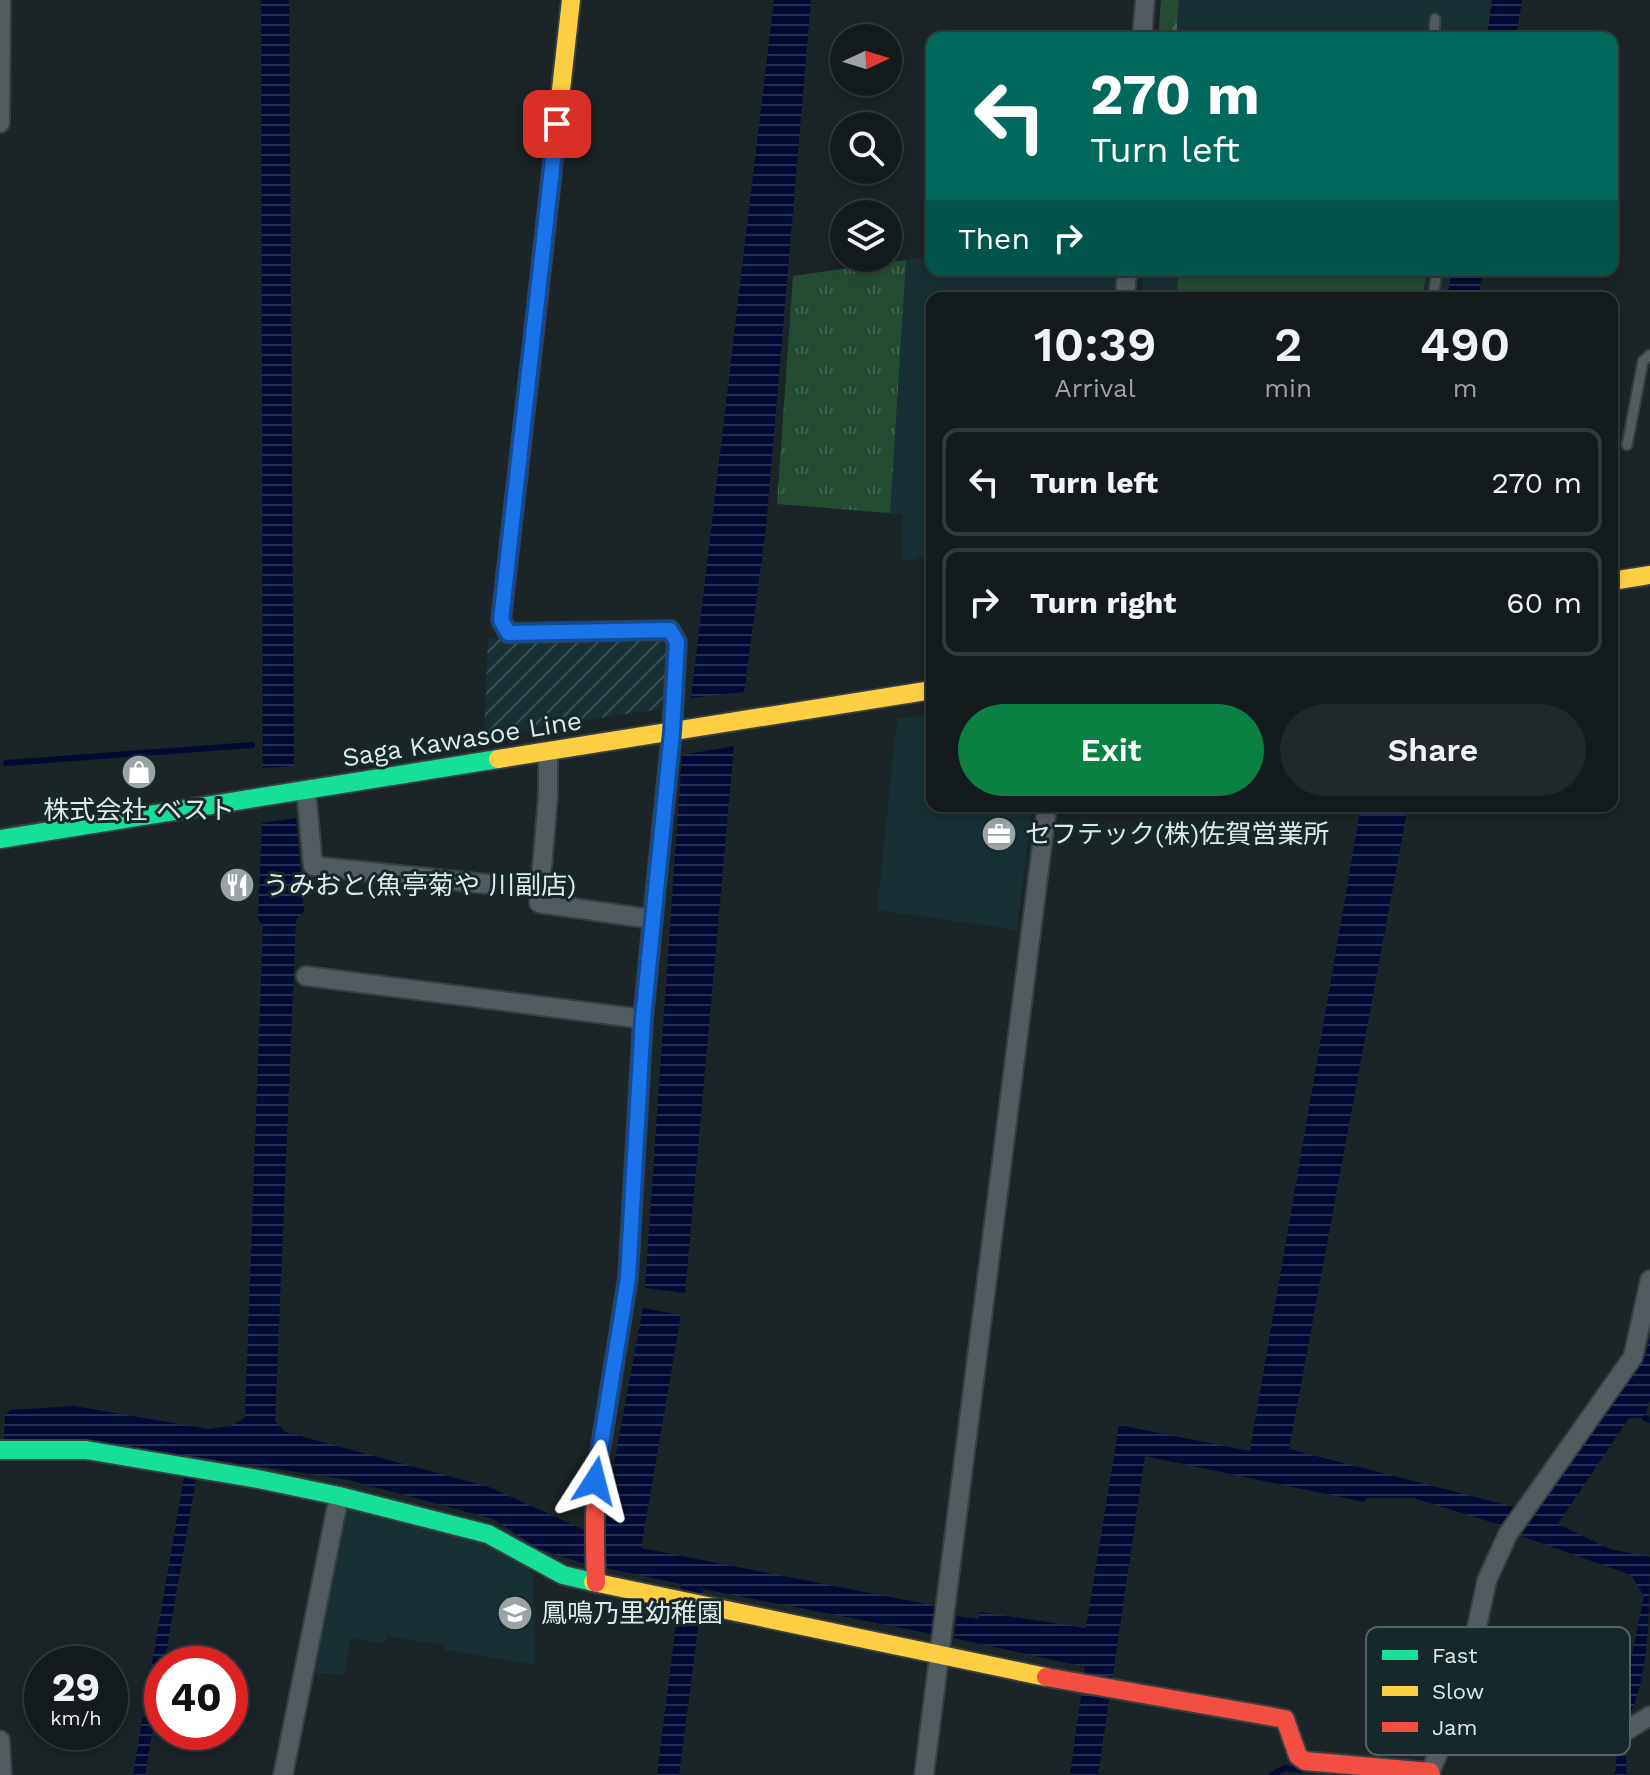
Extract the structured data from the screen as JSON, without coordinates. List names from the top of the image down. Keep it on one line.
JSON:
{"streets":{"street":["Saga Kawasoe Line"]},"places":{"shop":["株式会社 ベスト"],"office":["セフテック(株)佐賀営業所"],"restaurant":["うみおと(魚亭菊や 川副店)"],"school or university":["鳳鳴乃里幼稚園"]},"legend":["Fast","Slow","Jam"],"north":"right","page":{"turn":["270 m","Turn left"],"then":"Then","eta":["10:39","Arrival","2","min","490","m"],"list":[{"name":"Turn left","value":"270 m"},{"name":"Turn right","value":"60 m"}],"buttons":["Exit","Share"],"speed":"29 km/h","limit":"40"}}
